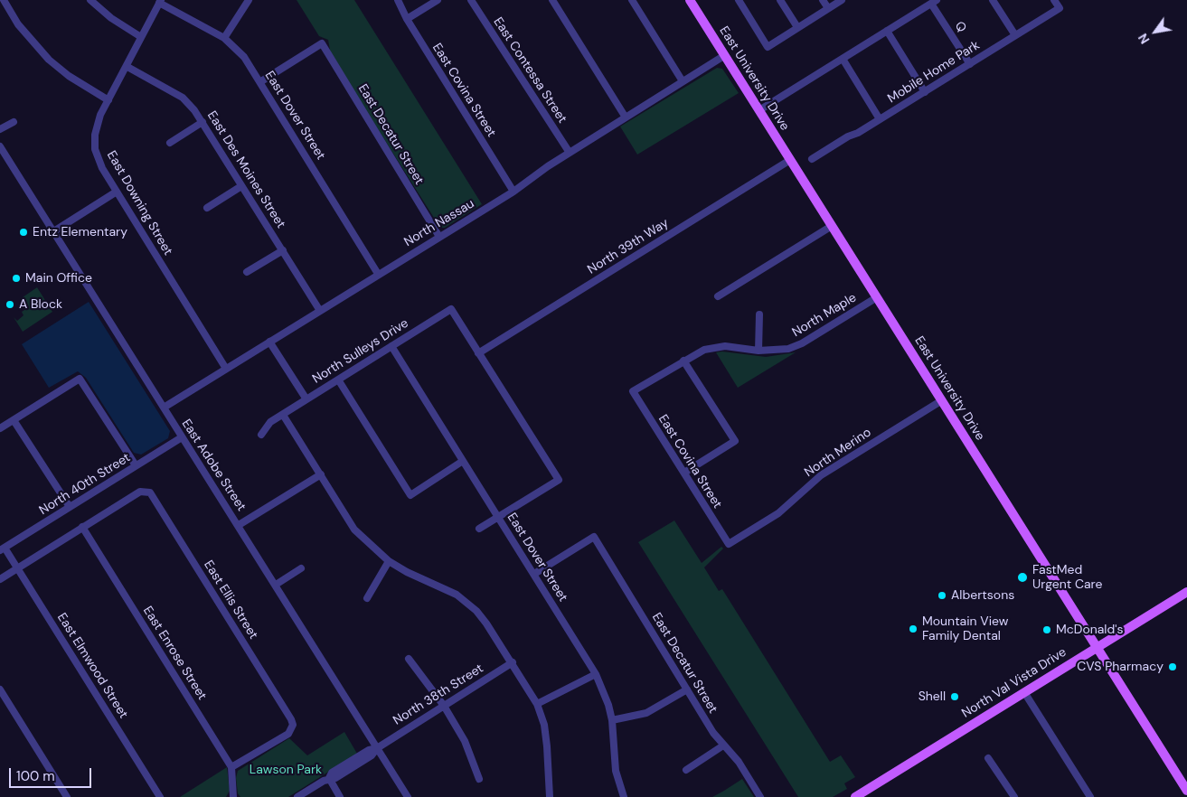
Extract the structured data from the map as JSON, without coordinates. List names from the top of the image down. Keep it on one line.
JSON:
{"streets":{"main road":["East University Drive","North Val Vista Drive"],"street":["Q","East Contessa Street","Mobile Home Park","East Covina Street","East Dover Street","East Decatur Street","East Des Moines Street","East Downing Street","North Nassau","North 39th Way","North Maple","North Sulleys Drive","North Merino","East Adobe Street","North 40th Street","East Ellis Street","East Enrose Street","East Elmwood Street","North 38th Street"]},"crossings":[["Q","Mobile Home Park"],["East Contessa Street","North Nassau"],["East University Drive","North Nassau"],["East University Drive","North 39th Way"],["East University Drive","North Maple"],["East University Drive","North Merino"],["East University Drive","North Val Vista Drive"],["East Covina Street","North Nassau"],["East Covina Street","North Maple"],["East Covina Street","North Merino"],["East Dover Street","East Decatur Street"],["East Dover Street","East Downing Street"],["East Dover Street","North Nassau"],["East Dover Street","North Sulleys Drive"],["East Decatur Street","North Nassau"],["East Des Moines Street","East Downing Street"],["East Des Moines Street","North Nassau"],["East Downing Street","North Nassau"],["North Nassau","East Adobe Street"],["North 39th Way","North Sulleys Drive"],["East Adobe Street","North 40th Street"],["East Adobe Street","North 38th Street"],["North 40th Street","East Elmwood Street"],["East Ellis Street","East Enrose Street"]],"parks":["Lawson Park"],"places":["Entz Elementary","Main Office","A Block","FastMed Urgent Care","Albertsons","Mountain View Family Dental","McDonald's","CVS Pharmacy","Shell"],"scale_bar":"100 m","north":"bottom left"}
